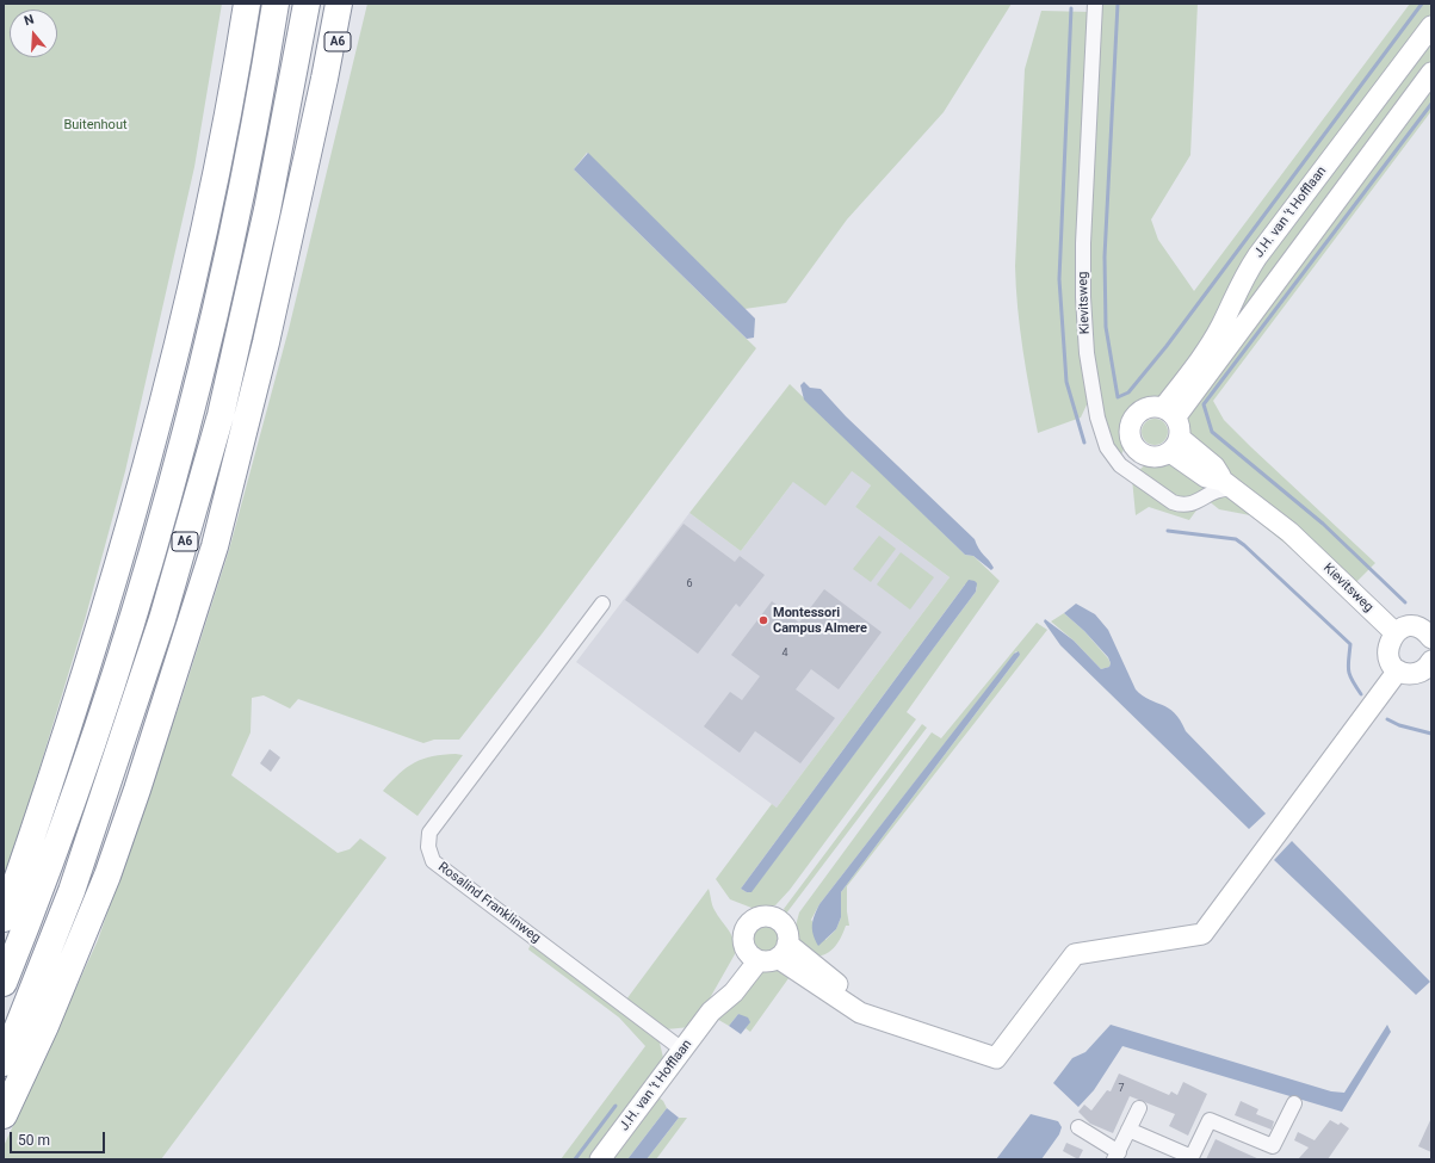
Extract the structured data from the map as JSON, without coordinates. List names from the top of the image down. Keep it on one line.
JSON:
{"streets":{"highway":["A6"],"street":["J.H. van 't Hofflaan","Kievitsweg","Rosalind Franklinweg"]},"crossings":[["J.H. van 't Hofflaan","Kievitsweg"],["J.H. van 't Hofflaan","Rosalind Franklinweg"]],"parks":["Buitenhout"],"places":["Montessori Campus Almere"],"house_numbers":["6","4","7"],"scale_bar":"50 m","north":"top"}
